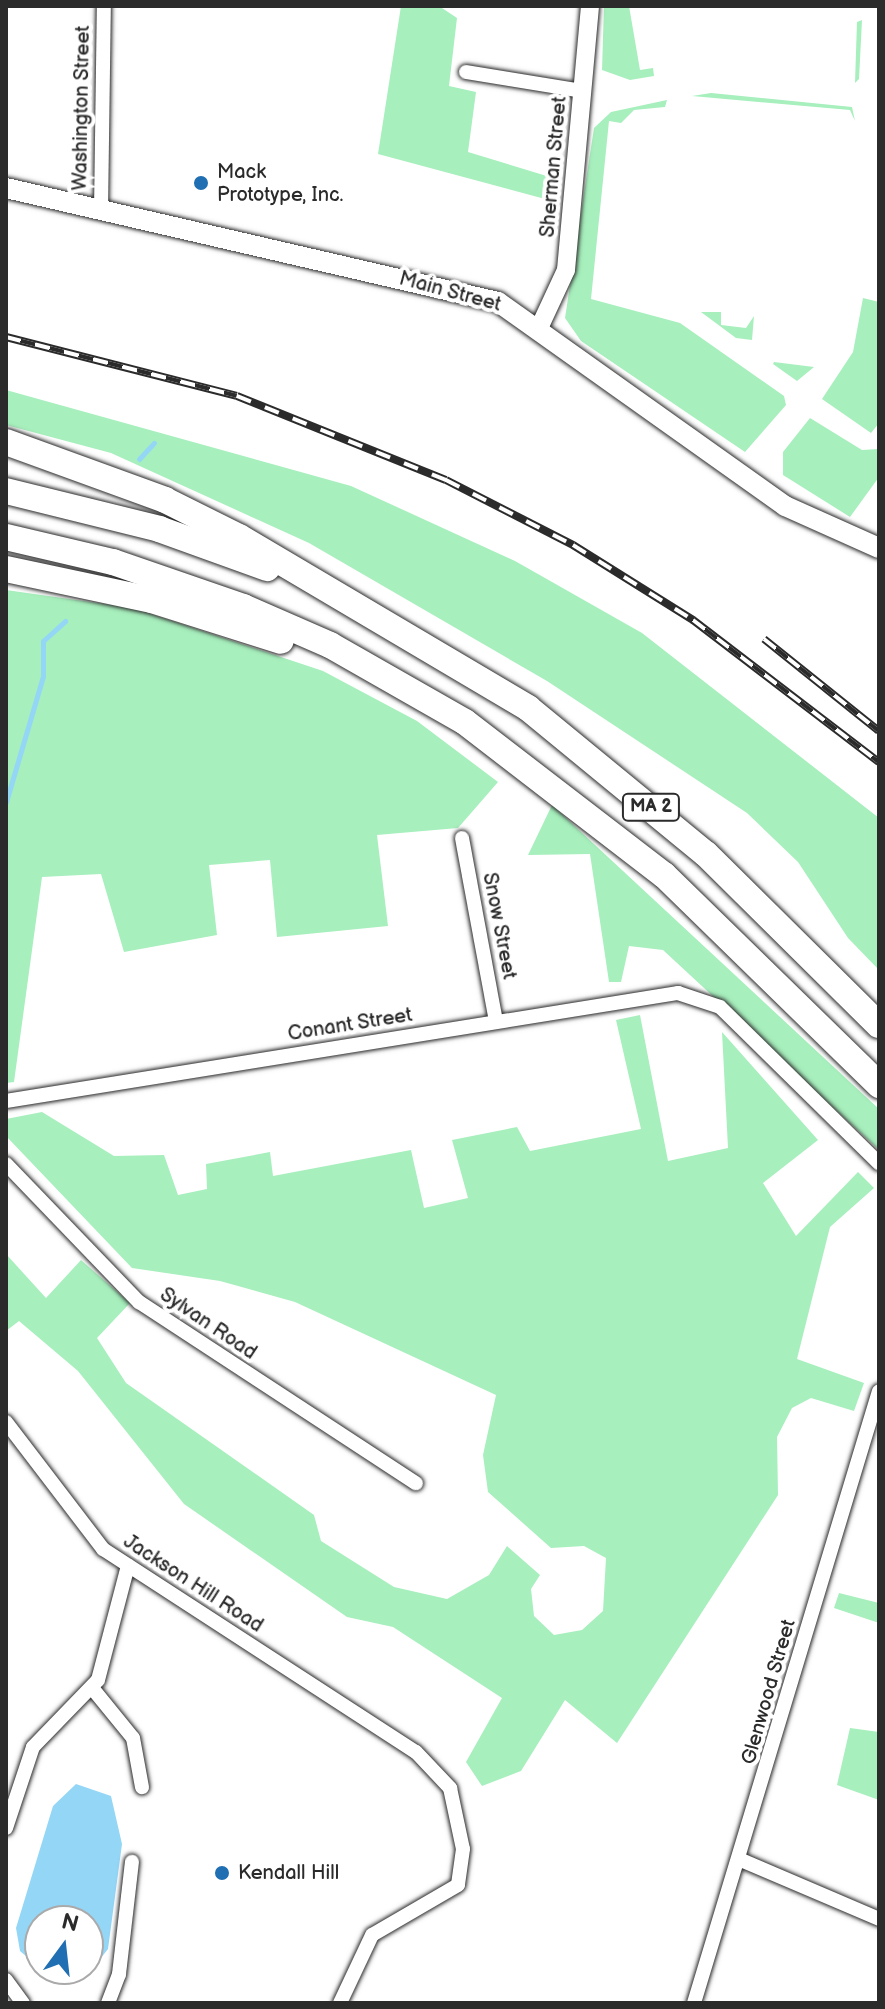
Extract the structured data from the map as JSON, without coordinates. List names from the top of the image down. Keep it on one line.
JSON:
{"streets":{"highway":["MA 2"],"main road":["Main Street"],"street":["Washington Street","Sherman Street","Snow Street","Conant Street","Sylvan Road","Jackson Hill Road","Glenwood Street"]},"crossings":[["Washington Street","Main Street"],["Sherman Street","Main Street"],["Snow Street","Conant Street"]],"places":["Mack Prototype, Inc.","Kendall Hill"],"north":"top"}
